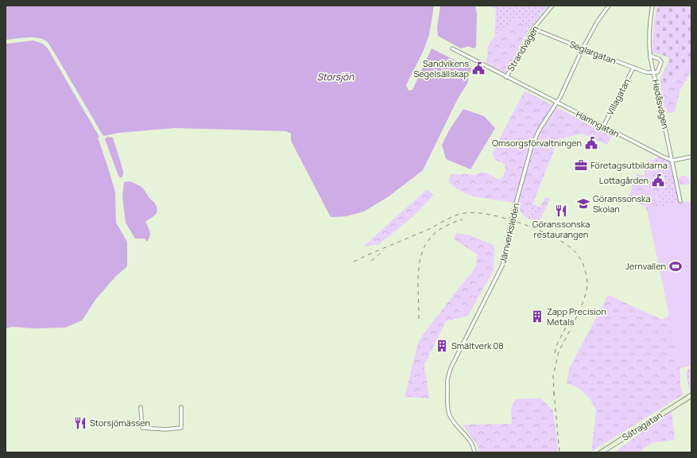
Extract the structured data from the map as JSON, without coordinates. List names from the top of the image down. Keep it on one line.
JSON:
{"streets":{"street":["Strandvägen","Seglargatan","Villagatan","Hedåsvägen","Hamngatan","Järnverksleden","Sätragatan"]},"crossings":[["Strandvägen","Seglargatan"],["Strandvägen","Hamngatan"],["Seglargatan","Villagatan"],["Seglargatan","Hedåsvägen"],["Seglargatan","Järnverksleden"],["Villagatan","Hamngatan"],["Hedåsvägen","Hamngatan"],["Hamngatan","Järnverksleden"]],"water":["Storsjön"],"places":{"public building":["Sandvikens Segelsällskap","Omsorgsförvaltningen","Lottagården"],"office":["Företagsutbildarna"],"school or university":["Göranssonska Skolan"],"restaurant":["Göranssonska restaurangen","Storsjömässen"],"sports":["Jernvallen"],"building":["Zapp Precision Metals","Smältverk 08"]}}
